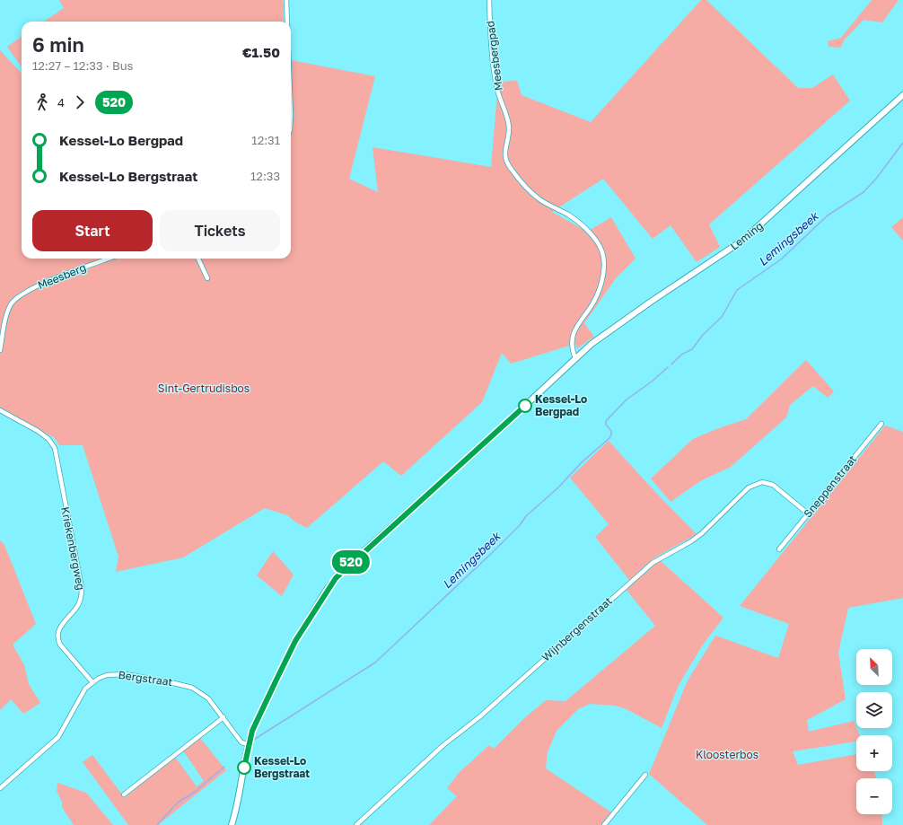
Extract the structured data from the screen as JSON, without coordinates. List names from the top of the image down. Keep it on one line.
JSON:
{"streets":{"street":["Meesbergpad","Leming","Meesberg","Sneppenstraat","Kriekenbergweg","Wijnbergenstraat","Bergstraat"]},"crossings":[["Meesbergpad","Leming"],["Leming","Bergstraat"],["Sneppenstraat","Wijnbergenstraat"],["Kriekenbergweg","Bergstraat"]],"water":["Lemingsbeek"],"parks":["Sint-Gertrudisbos","Kloosterbos"],"places":["Kessel-Lo Bergpad","Kessel-Lo Bergstraat"],"lines":["bus line 520"],"north":"top left","page":{"on_map":"520","heading":["6 min","12:27 – 12:33 · Bus","€1.50"],"legs":["4","520"],"list":[{"name":"Kessel-Lo Bergpad","value":"12:31"},{"name":"Kessel-Lo Bergstraat","value":"12:33"}],"buttons":["Start","Tickets"],"map_buttons":["+","−"]}}
